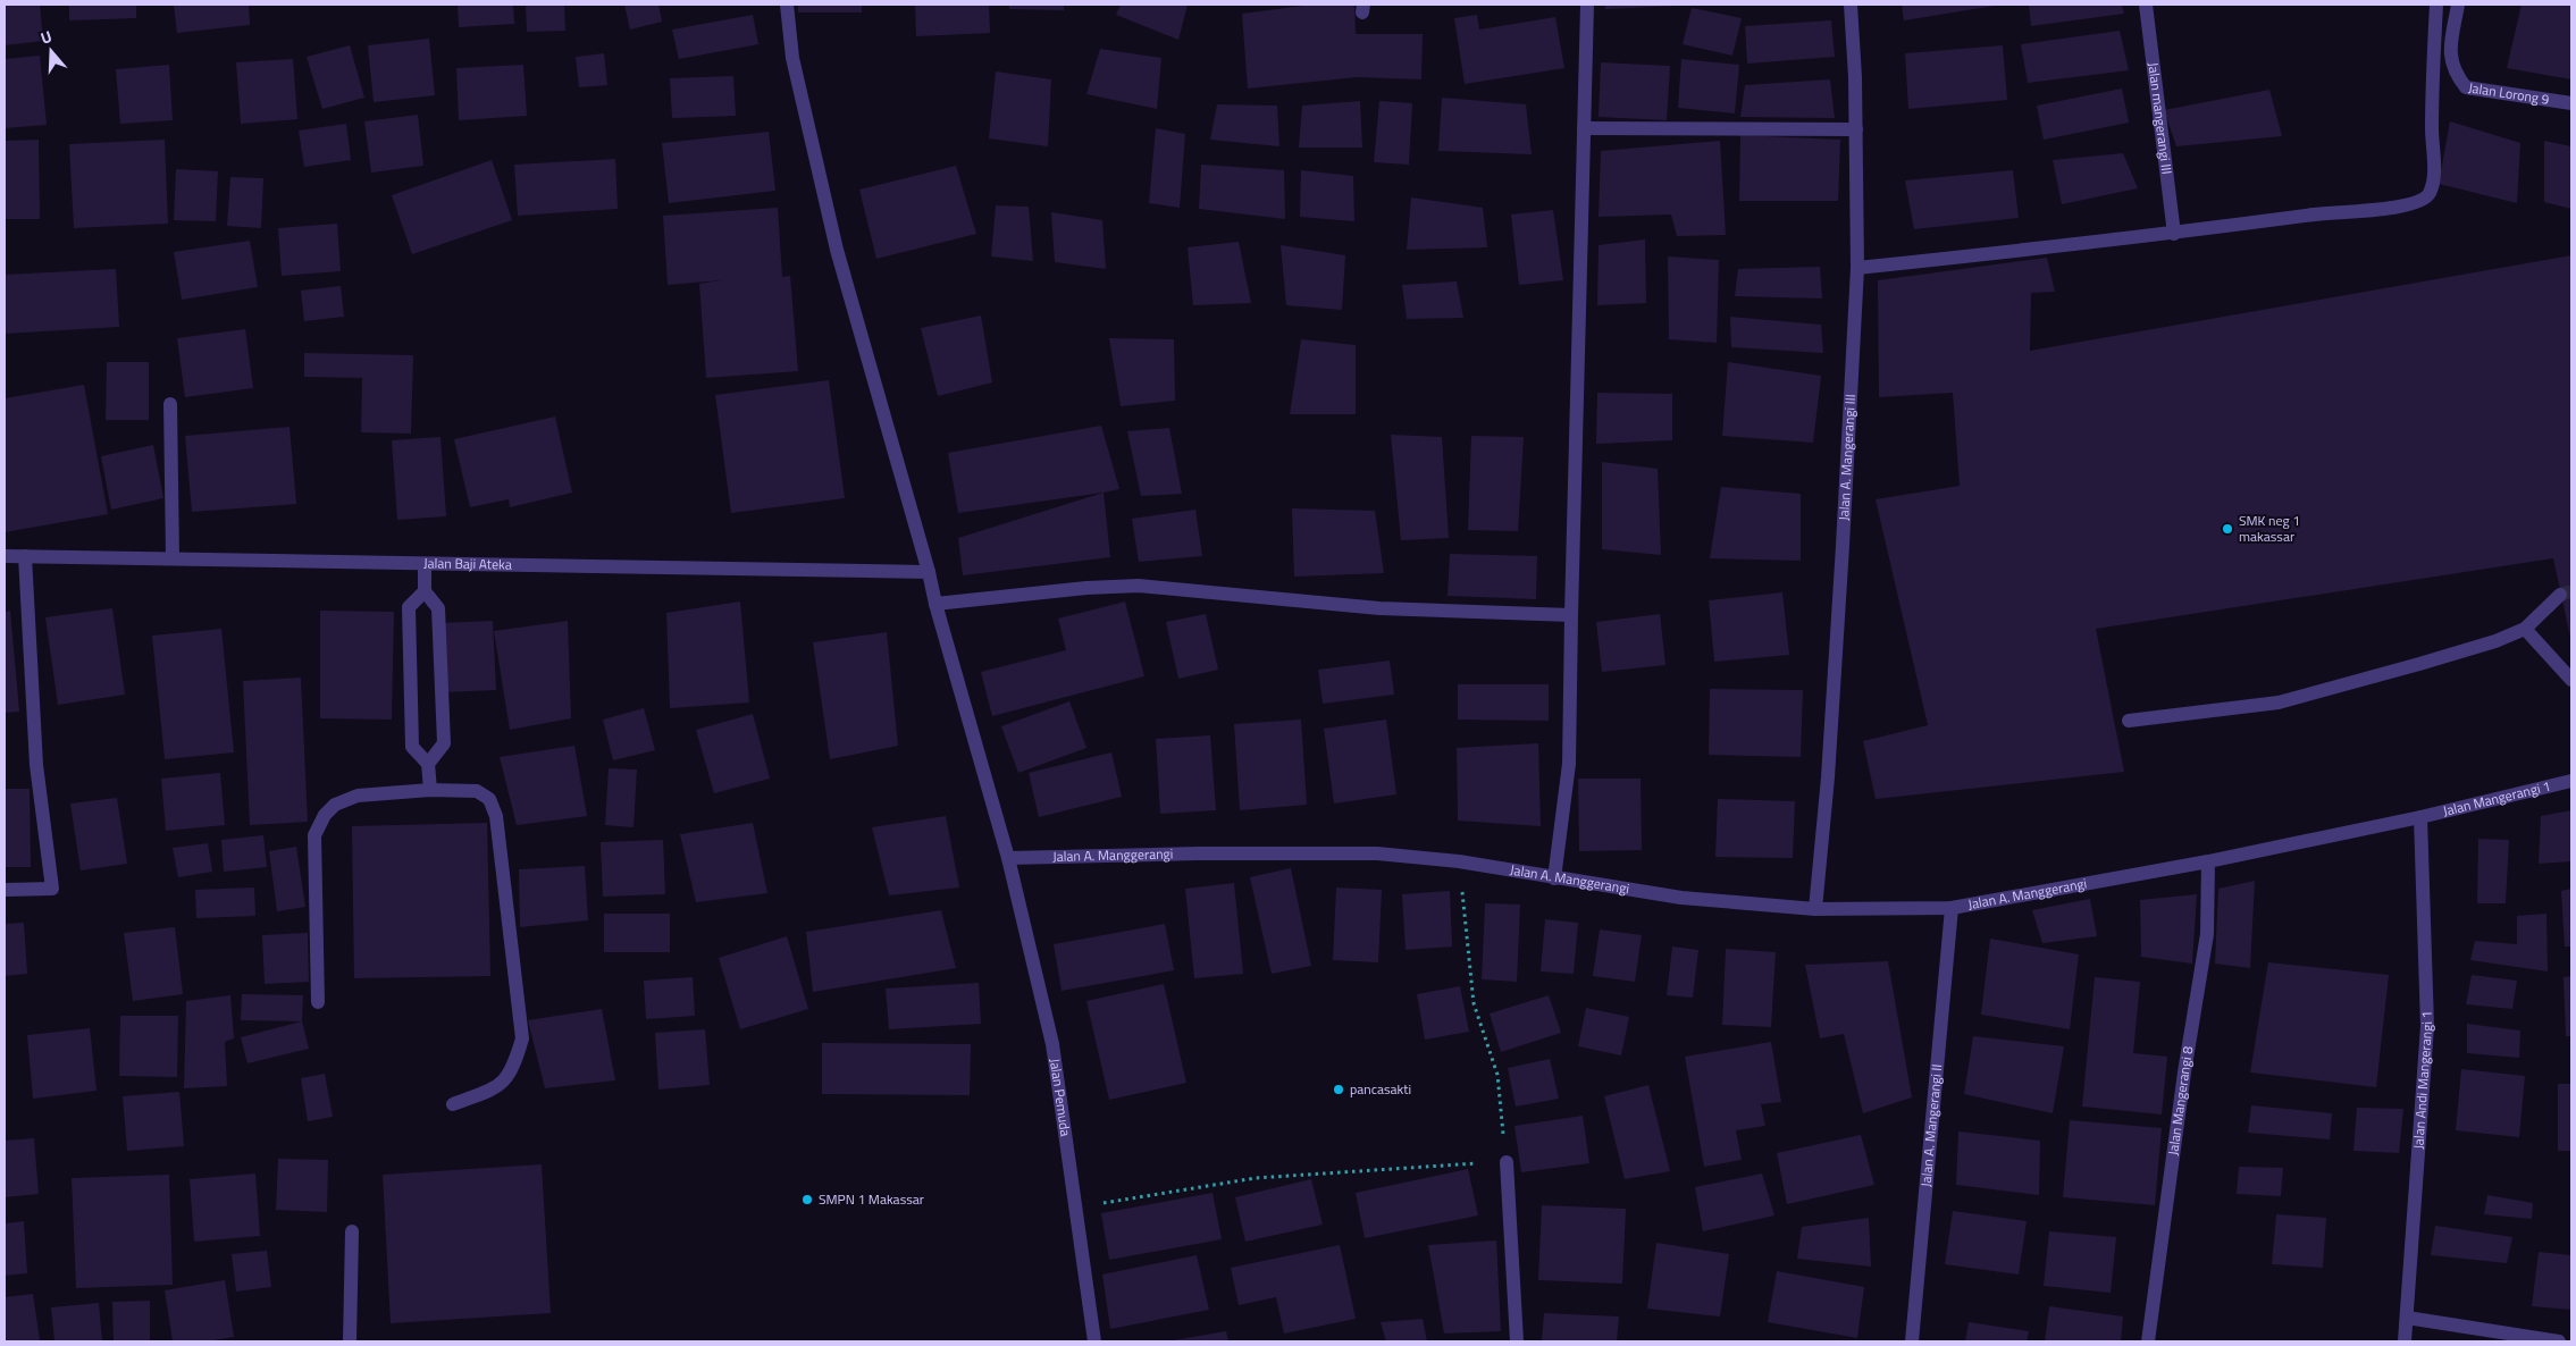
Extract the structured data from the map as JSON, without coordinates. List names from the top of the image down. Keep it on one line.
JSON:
{"streets":{"street":["Jalan Lorong 9","Jalan mangerangi III","Jalan A. Mangerangi III","Jalan Baji Ateka","Jalan Mangerangi 1","Jalan A. Manggerangi","Jalan Andi Mangerangi 1","Jalan Pemuda","Jalan Mangerangi 8","Jalan A. Mangerangi II"]},"crossings":[["Jalan A. Mangerangi III","Jalan A. Manggerangi"],["Jalan Mangerangi 1","Jalan A. Manggerangi"],["Jalan Mangerangi 1","Jalan Andi Mangerangi 1"],["Jalan A. Manggerangi","Jalan Andi Mangerangi 1"],["Jalan A. Manggerangi","Jalan Pemuda"],["Jalan A. Manggerangi","Jalan Mangerangi 8"],["Jalan A. Manggerangi","Jalan A. Mangerangi II"]],"places":["SMK neg 1 makassar","pancasakti","SMPN 1 Makassar"],"north":"top"}
